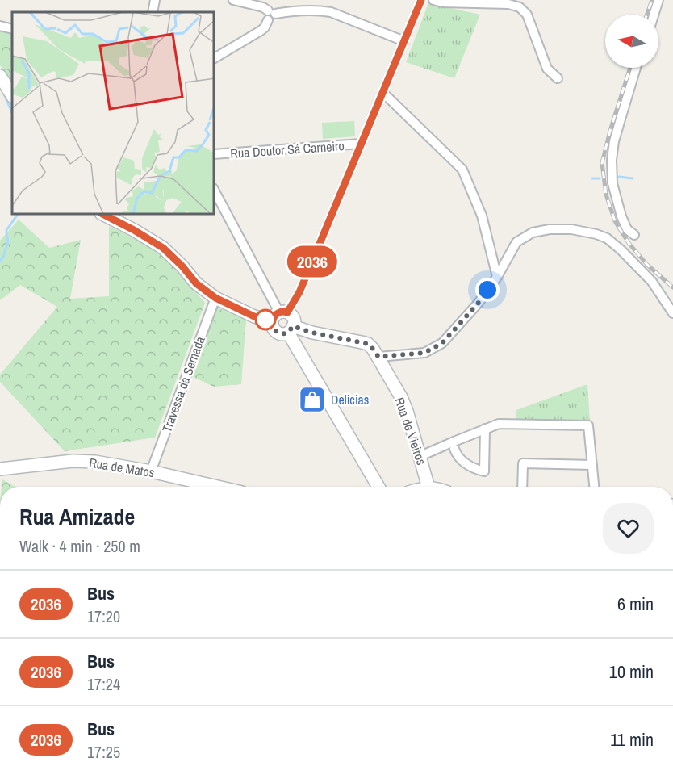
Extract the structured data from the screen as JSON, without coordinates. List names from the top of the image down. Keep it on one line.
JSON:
{"streets":{"street":["Rua Doutor Sá Carneiro","Travessa da Sernada","Rua de Vieiros","Rua de Matos"]},"crossings":[["Travessa da Sernada","Rua de Matos"]],"places":{"shop":["Delicias"]},"lines":["bus line 2036"],"north":"left","page":{"on_map":"2036","heading":["Rua Amizade","Walk · 4 min · 250 m"],"list":[{"mark":"2036","name":"Bus","note":"17:20","value":"6 min"},{"mark":"2036","name":"Bus","note":"17:24","value":"10 min"},{"mark":"2036","name":"Bus","note":"17:25","value":"11 min"}]}}
